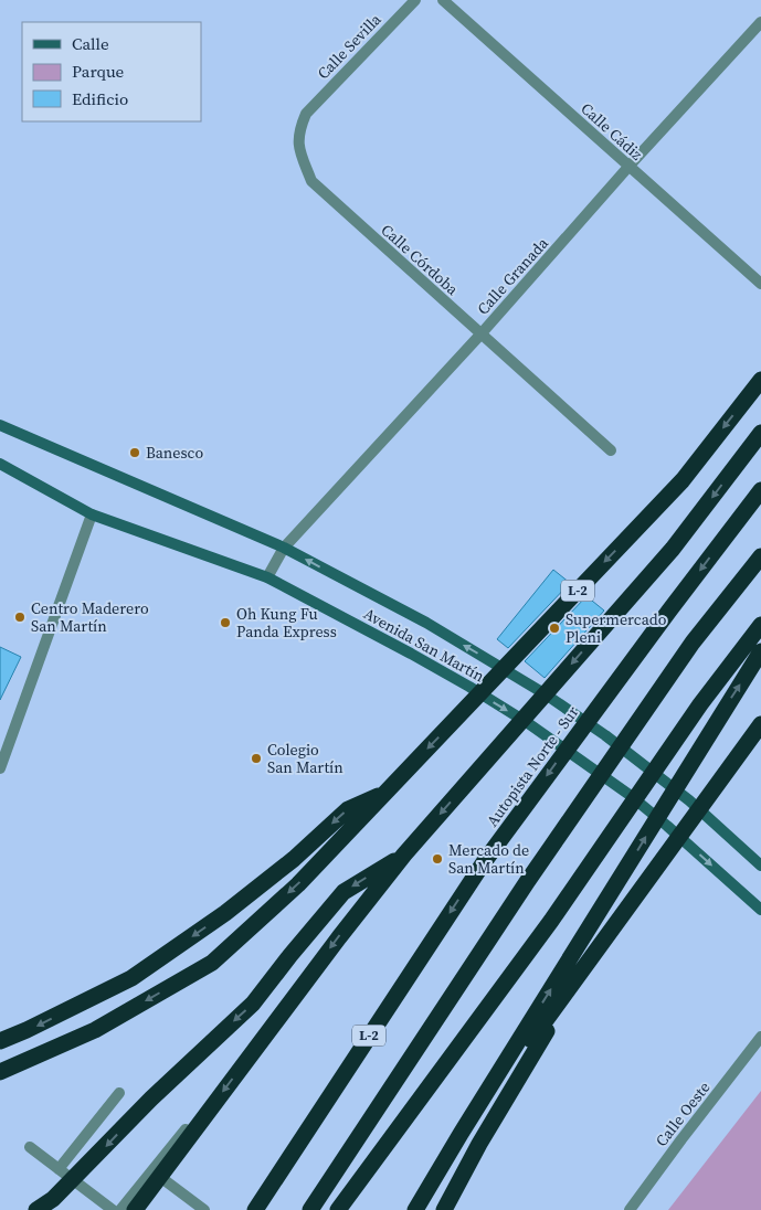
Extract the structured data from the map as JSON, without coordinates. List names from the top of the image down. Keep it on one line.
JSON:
{"streets":{"highway":["L-2","Autopista Norte - Sur"],"main road":["Avenida San Martín"],"street":["Calle Sevilla","Calle Cádiz","Calle Córdoba","Calle Granada","Calle Oeste"]},"crossings":[["Calle Sevilla","Calle Córdoba"],["Calle Cádiz","Calle Granada"],["Calle Córdoba","Calle Granada"],["Calle Granada","Avenida San Martín"]],"places":["Banesco","Centro Maderero San Martín","Oh Kung Fu Panda Express","Supermercado Pleni","Colegio San Martín","Mercado de San Martín"],"legend":["Calle","Parque","Edificio"]}
